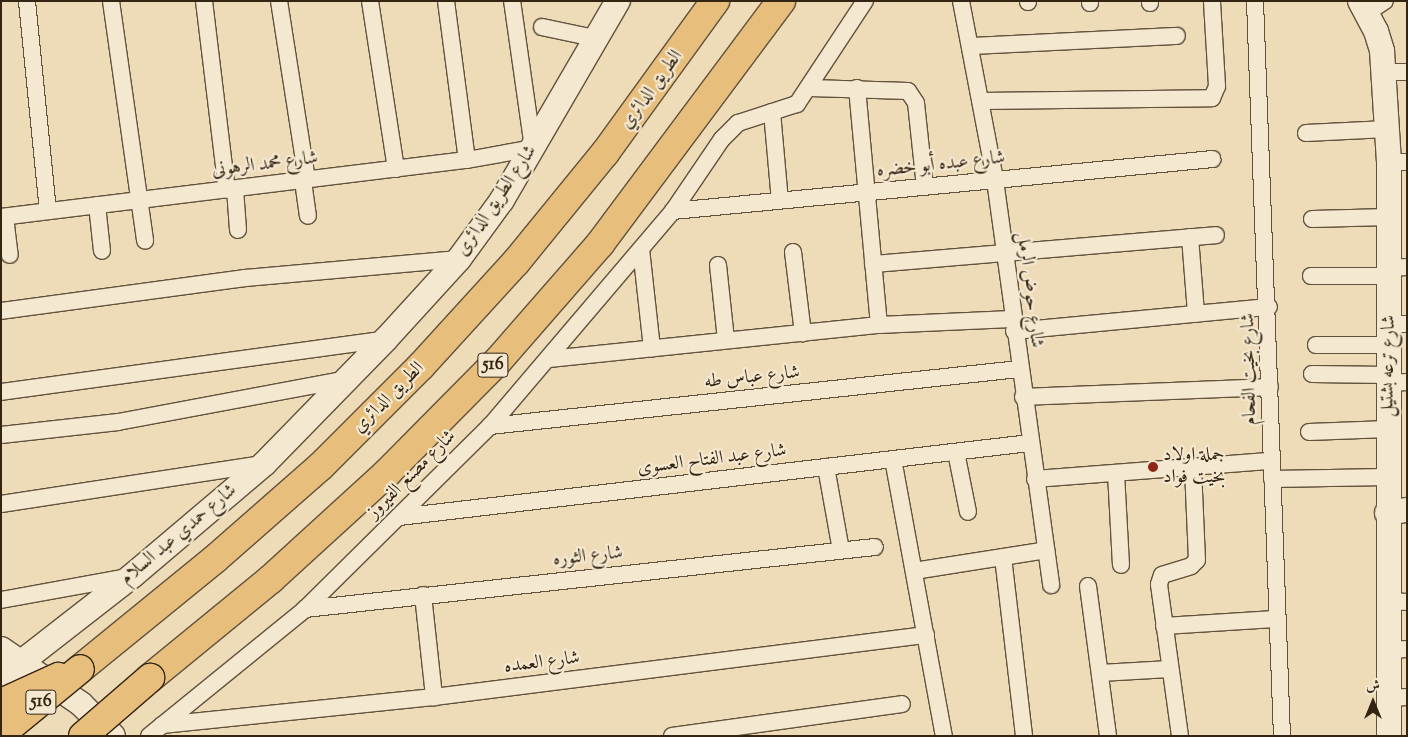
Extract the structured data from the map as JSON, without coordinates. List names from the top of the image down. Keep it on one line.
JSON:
{"streets":{"highway":["الطريق الدائري","516"],"street":["شارع محمد الرهونى","شارع عبده أبو خضره","شارع الطريق الدائرى","شارع حوض الرمل","شارع ترعه بشتيل","شارع بخيت الفحام","شارع عباس طه","شارع عبد الفتاح العسوى","شارع مصنع الفيروز","شارع حمدي عبد السلام","شارع الثوره","شارع العمده"]},"crossings":[["شارع محمد الرهونى","شارع الطريق الدائرى"],["شارع عبده أبو خضره","شارع حوض الرمل"],["شارع عبده أبو خضره","شارع مصنع الفيروز"],["شارع الطريق الدائرى","شارع حمدي عبد السلام"],["شارع حوض الرمل","شارع عباس طه"],["شارع حوض الرمل","شارع عبد الفتاح العسوى"],["شارع عباس طه","شارع مصنع الفيروز"],["شارع عبد الفتاح العسوى","شارع مصنع الفيروز"],["شارع مصنع الفيروز","شارع الثوره"],["شارع مصنع الفيروز","شارع العمده"]],"places":["جملة اولاد بخيت فواد"],"north":"top"}
